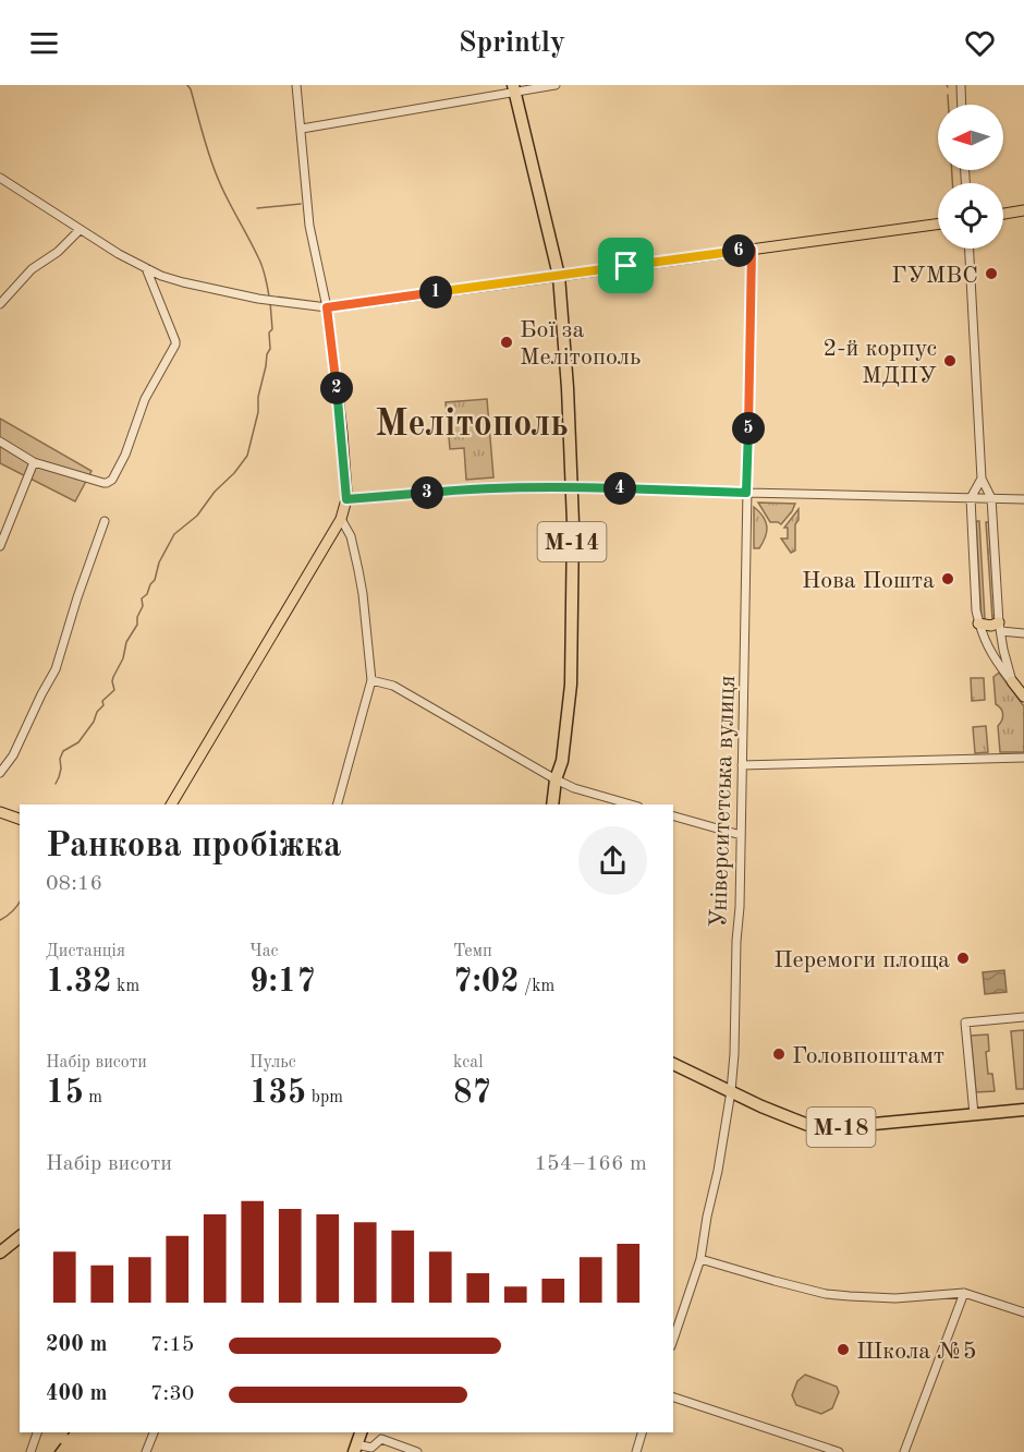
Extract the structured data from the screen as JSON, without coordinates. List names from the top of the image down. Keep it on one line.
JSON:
{"streets":{"highway":["М-14","М-18"],"street":["Університетська вулиця"]},"crossings":[["Університетська вулиця","М-18"]],"districts":["Мелітополь"],"places":["ГУМВС","Бої за Мелітополь","2-й корпус МДПУ","Нова Пошта","Перемоги площа","Головпоштамт","Школа №5"],"north":"left","page":{"header":"Sprintly","pins":["6","1","2","5","4","3"],"heading":["Ранкова пробіжка","08:16"],"stats":[["Дистанція","1.32 km"],["Час","9:17"],["Темп","7:02 /km"],["Набір висоти","15 m"],["Пульс","135 bpm"],["kcal","87"]],"chart":["Набір висоти","154–166 m"],"list":[{"name":"200 m","note":"7:15"},{"name":"400 m","note":"7:30"}]}}
